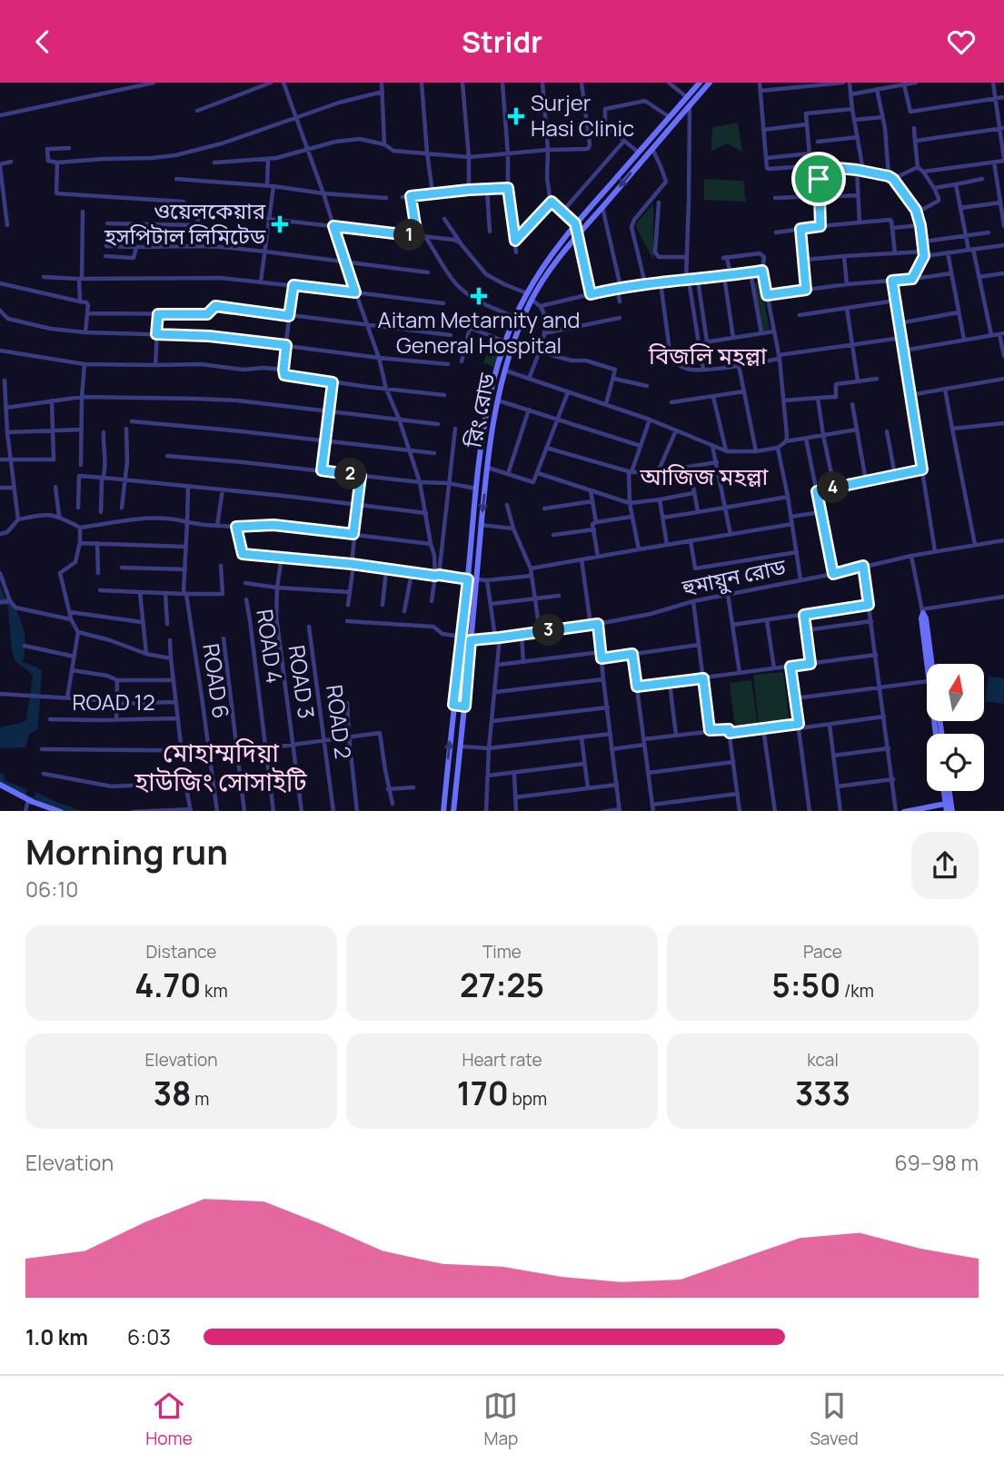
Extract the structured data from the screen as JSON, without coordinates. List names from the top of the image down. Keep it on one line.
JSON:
{"streets":{"main road":["রিং রোড"],"street":["হুমায়ুন রোড","ROAD 4","ROAD 6","ROAD 3","ROAD 12","ROAD 2"]},"crossings":[["রিং রোড","হুমায়ুন রোড"]],"districts":["বিজলি মহল্লা","আজিজ মহল্লা","মোহাম্মদিয়া হাউজিং সোসাইটি"],"places":{"health":["Surjer Hasi Clinic","ওয়েলকেয়ার হসপিটাল লিমিটেড","Aitam Metarnity and General Hospital"]},"north":"top","page":{"header":"Stridr","pins":["1","2","4","3"],"heading":["Morning run","06:10"],"stats":[["Distance","4.70 km"],["Time","27:25"],["Pace","5:50 /km"],["Elevation","38 m"],["Heart rate","170 bpm"],["kcal","333"]],"chart":["Elevation","69–98 m"],"list":[{"name":"1.0 km","note":"6:03"}],"tabs":["Home","Map","Saved"]}}
